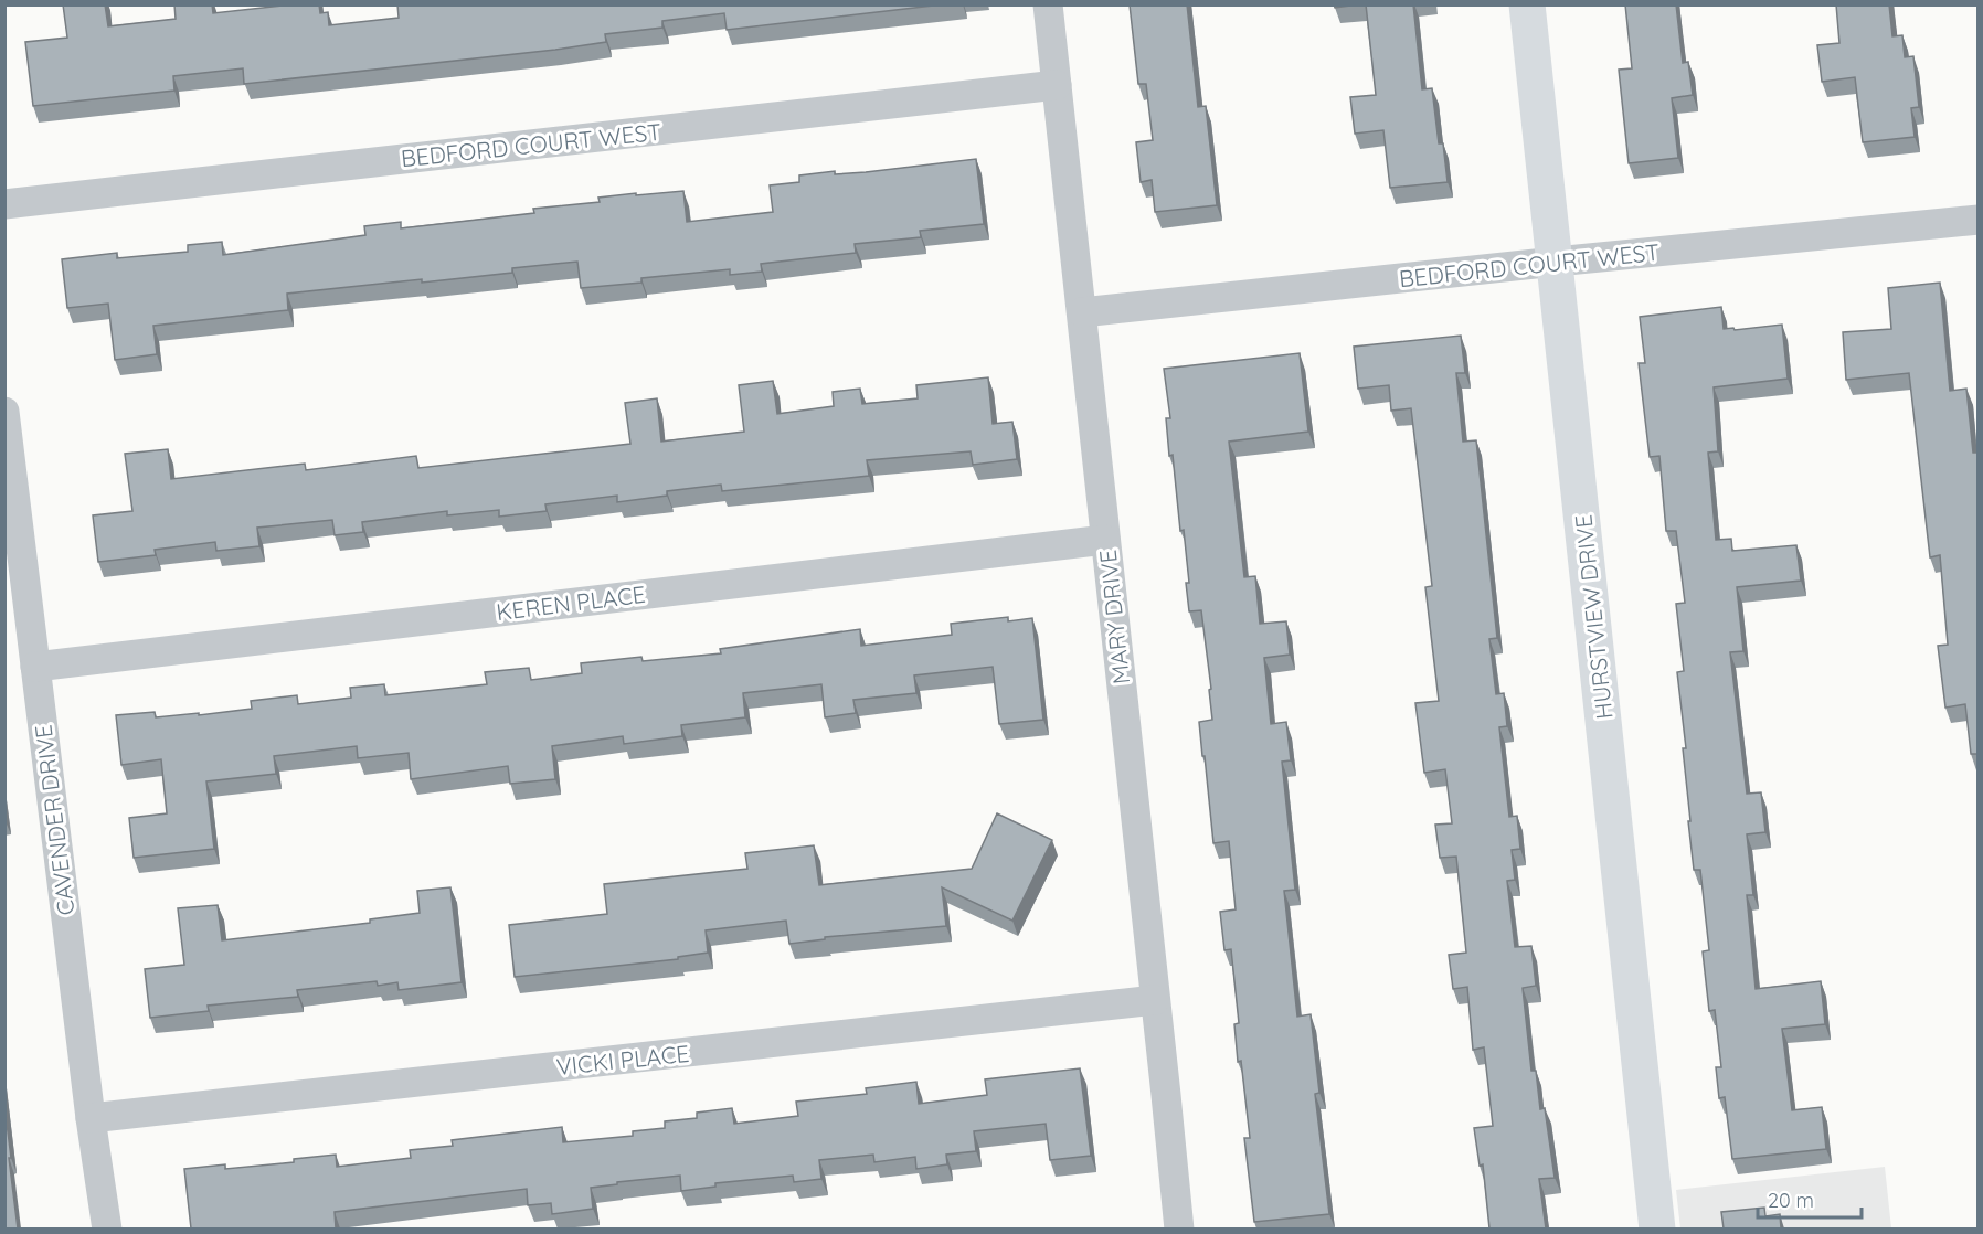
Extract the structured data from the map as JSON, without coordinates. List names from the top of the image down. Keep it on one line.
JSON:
{"streets":{"street":["BEDFORD COURT WEST","KEREN PLACE","MARY DRIVE","HURSTVIEW DRIVE","CAVENDER DRIVE","VICKI PLACE"]},"crossings":[["BEDFORD COURT WEST","MARY DRIVE"],["BEDFORD COURT WEST","HURSTVIEW DRIVE"],["KEREN PLACE","MARY DRIVE"],["KEREN PLACE","CAVENDER DRIVE"],["MARY DRIVE","VICKI PLACE"],["CAVENDER DRIVE","VICKI PLACE"]],"scale_bar":"20 m"}
